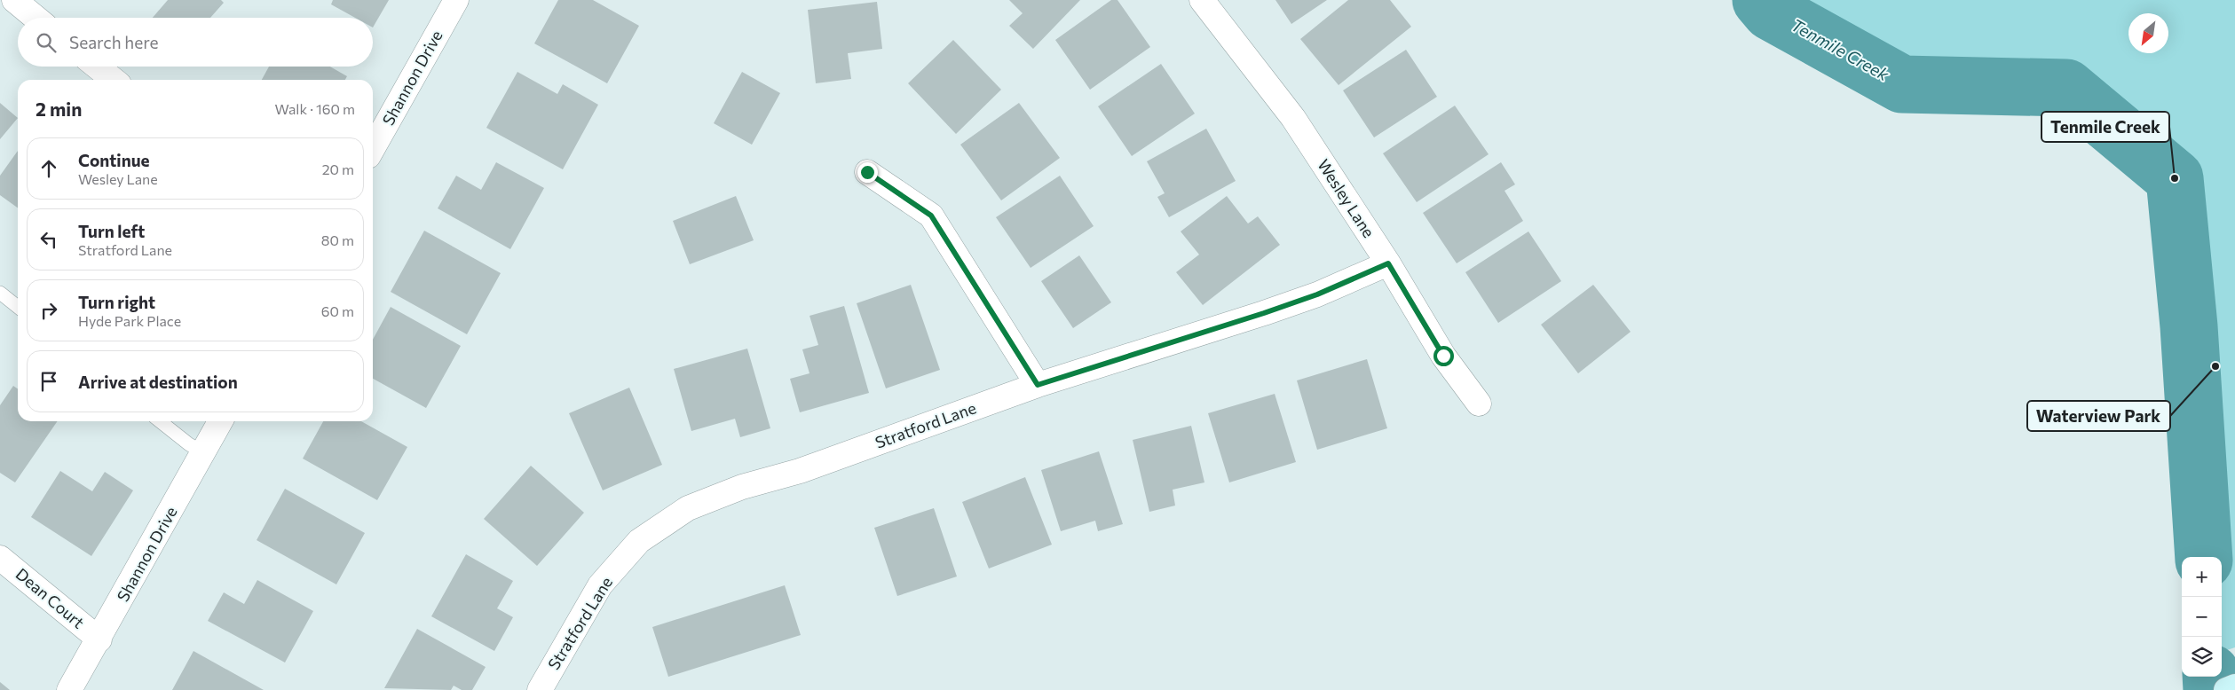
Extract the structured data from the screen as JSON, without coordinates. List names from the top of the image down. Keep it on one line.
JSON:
{"streets":{"street":["Shannon Drive","Wesley Lane","Stratford Lane","Dean Court"]},"crossings":[["Shannon Drive","Dean Court"],["Wesley Lane","Stratford Lane"]],"water":["Tenmile Creek"],"places":["Tenmile Creek","Waterview Park"],"north":"bottom left","page":{"search":"Search here","heading":["2 min","Walk · 160 m"],"list":[["Continue","Wesley Lane","20 m"],["Turn left","Stratford Lane","80 m"],["Turn right","Hyde Park Place","60 m"],"Arrive at destination"],"map_buttons":["+","−"]}}
